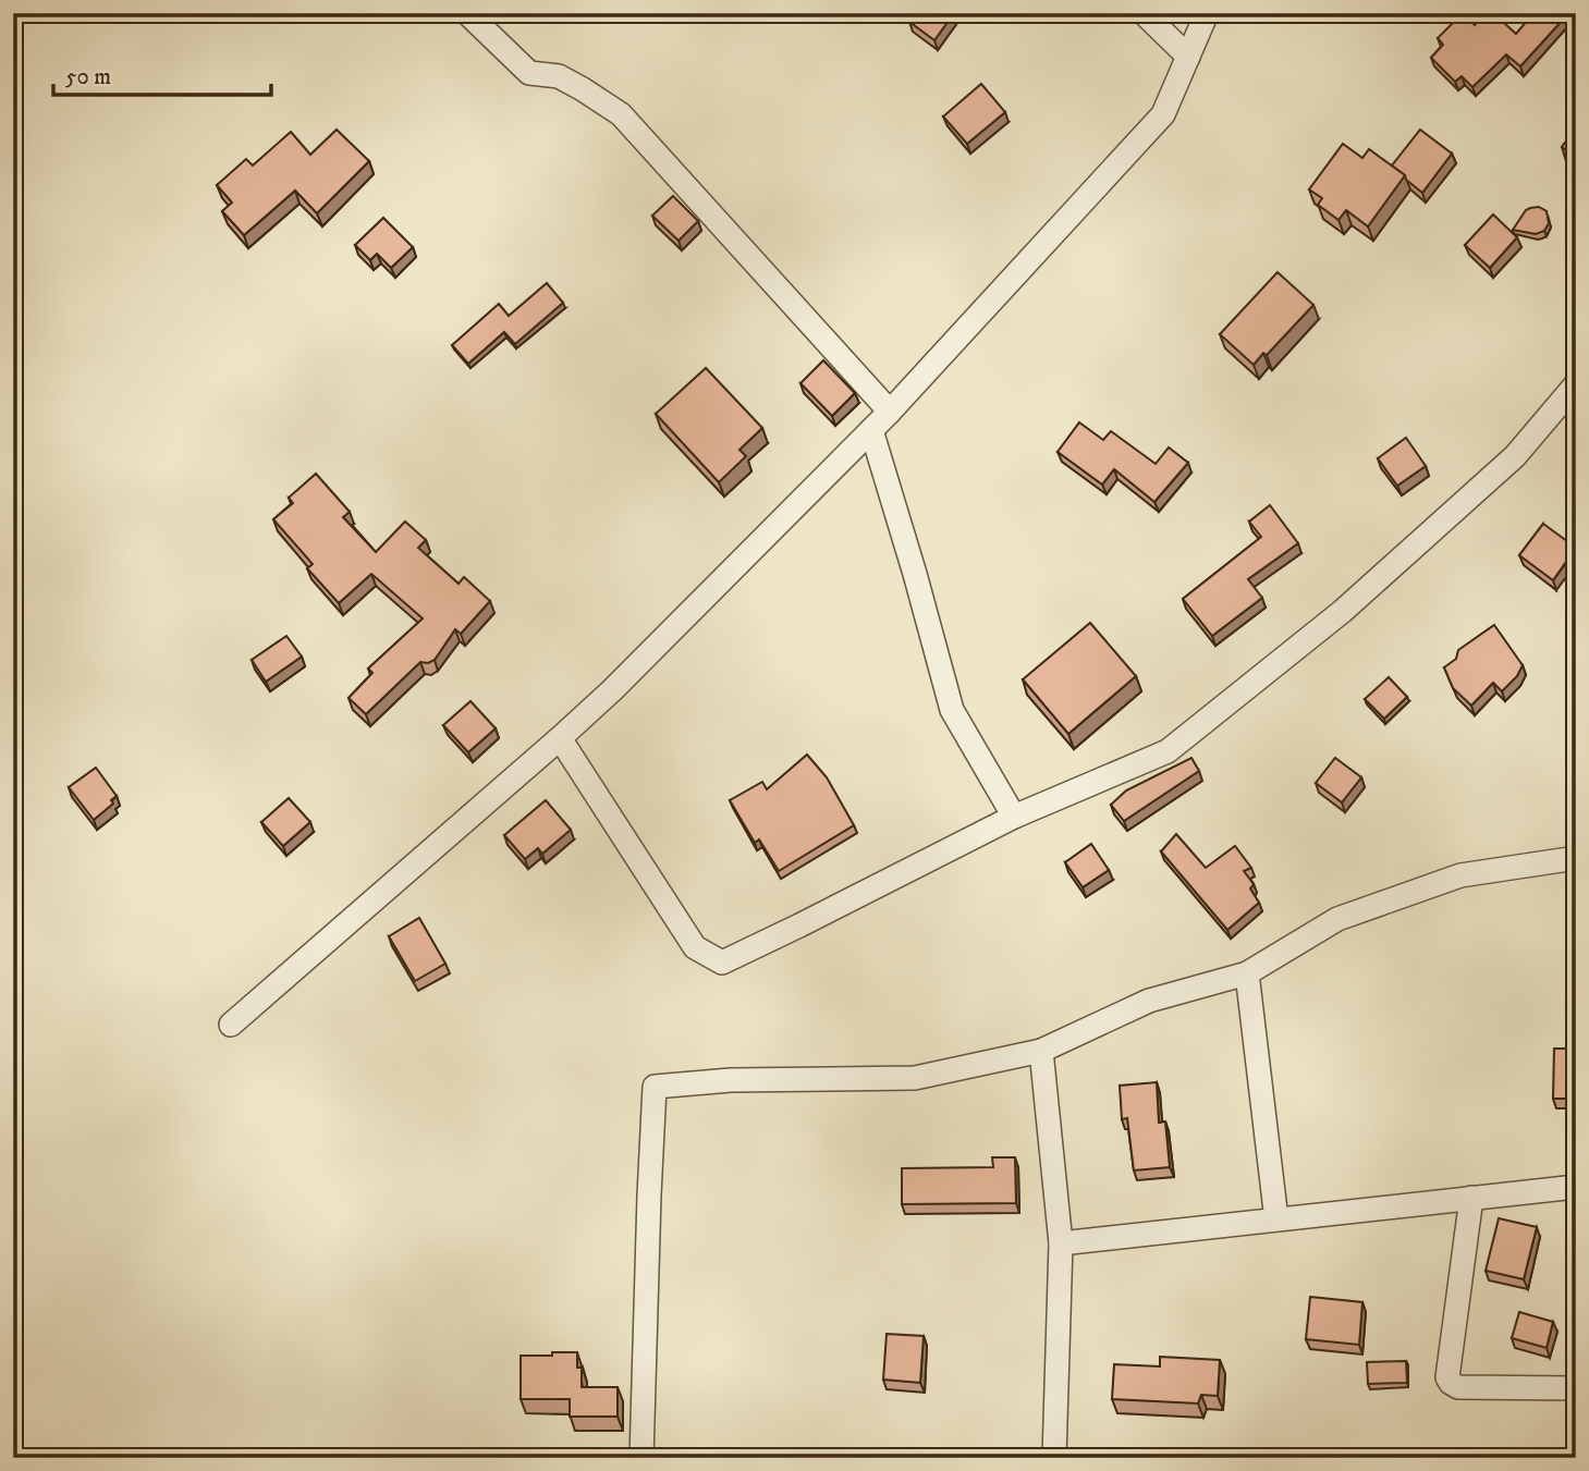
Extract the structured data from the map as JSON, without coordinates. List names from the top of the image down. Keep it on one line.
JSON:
{"scale_bar":"50 m"}
